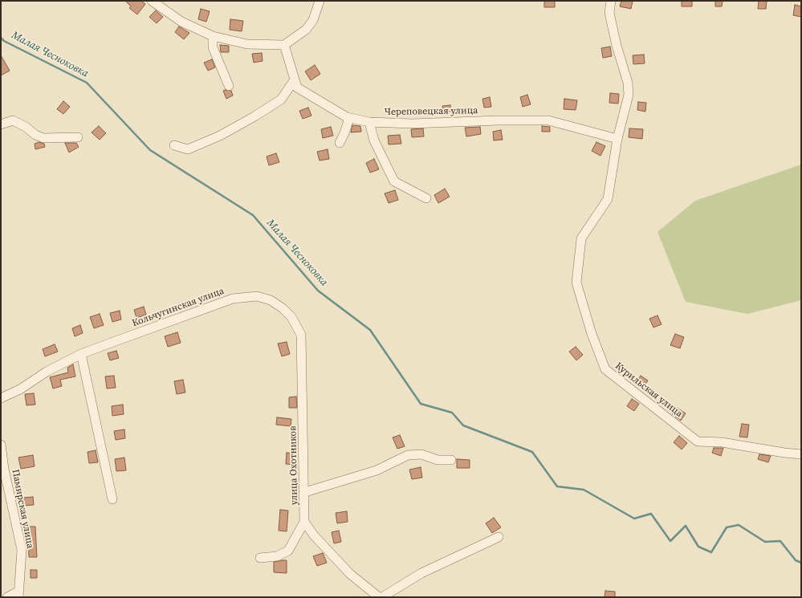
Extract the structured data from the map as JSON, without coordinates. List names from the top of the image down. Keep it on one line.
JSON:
{"streets":{"street":["Череповецкая улица","Кольчугинская улица","Курильская улица","улица Охотников","Памирская улица"]},"crossings":[["Череповецкая улица","Курильская улица"],["Кольчугинская улица","улица Охотников"]],"water":["Малая Чесноковка"]}
